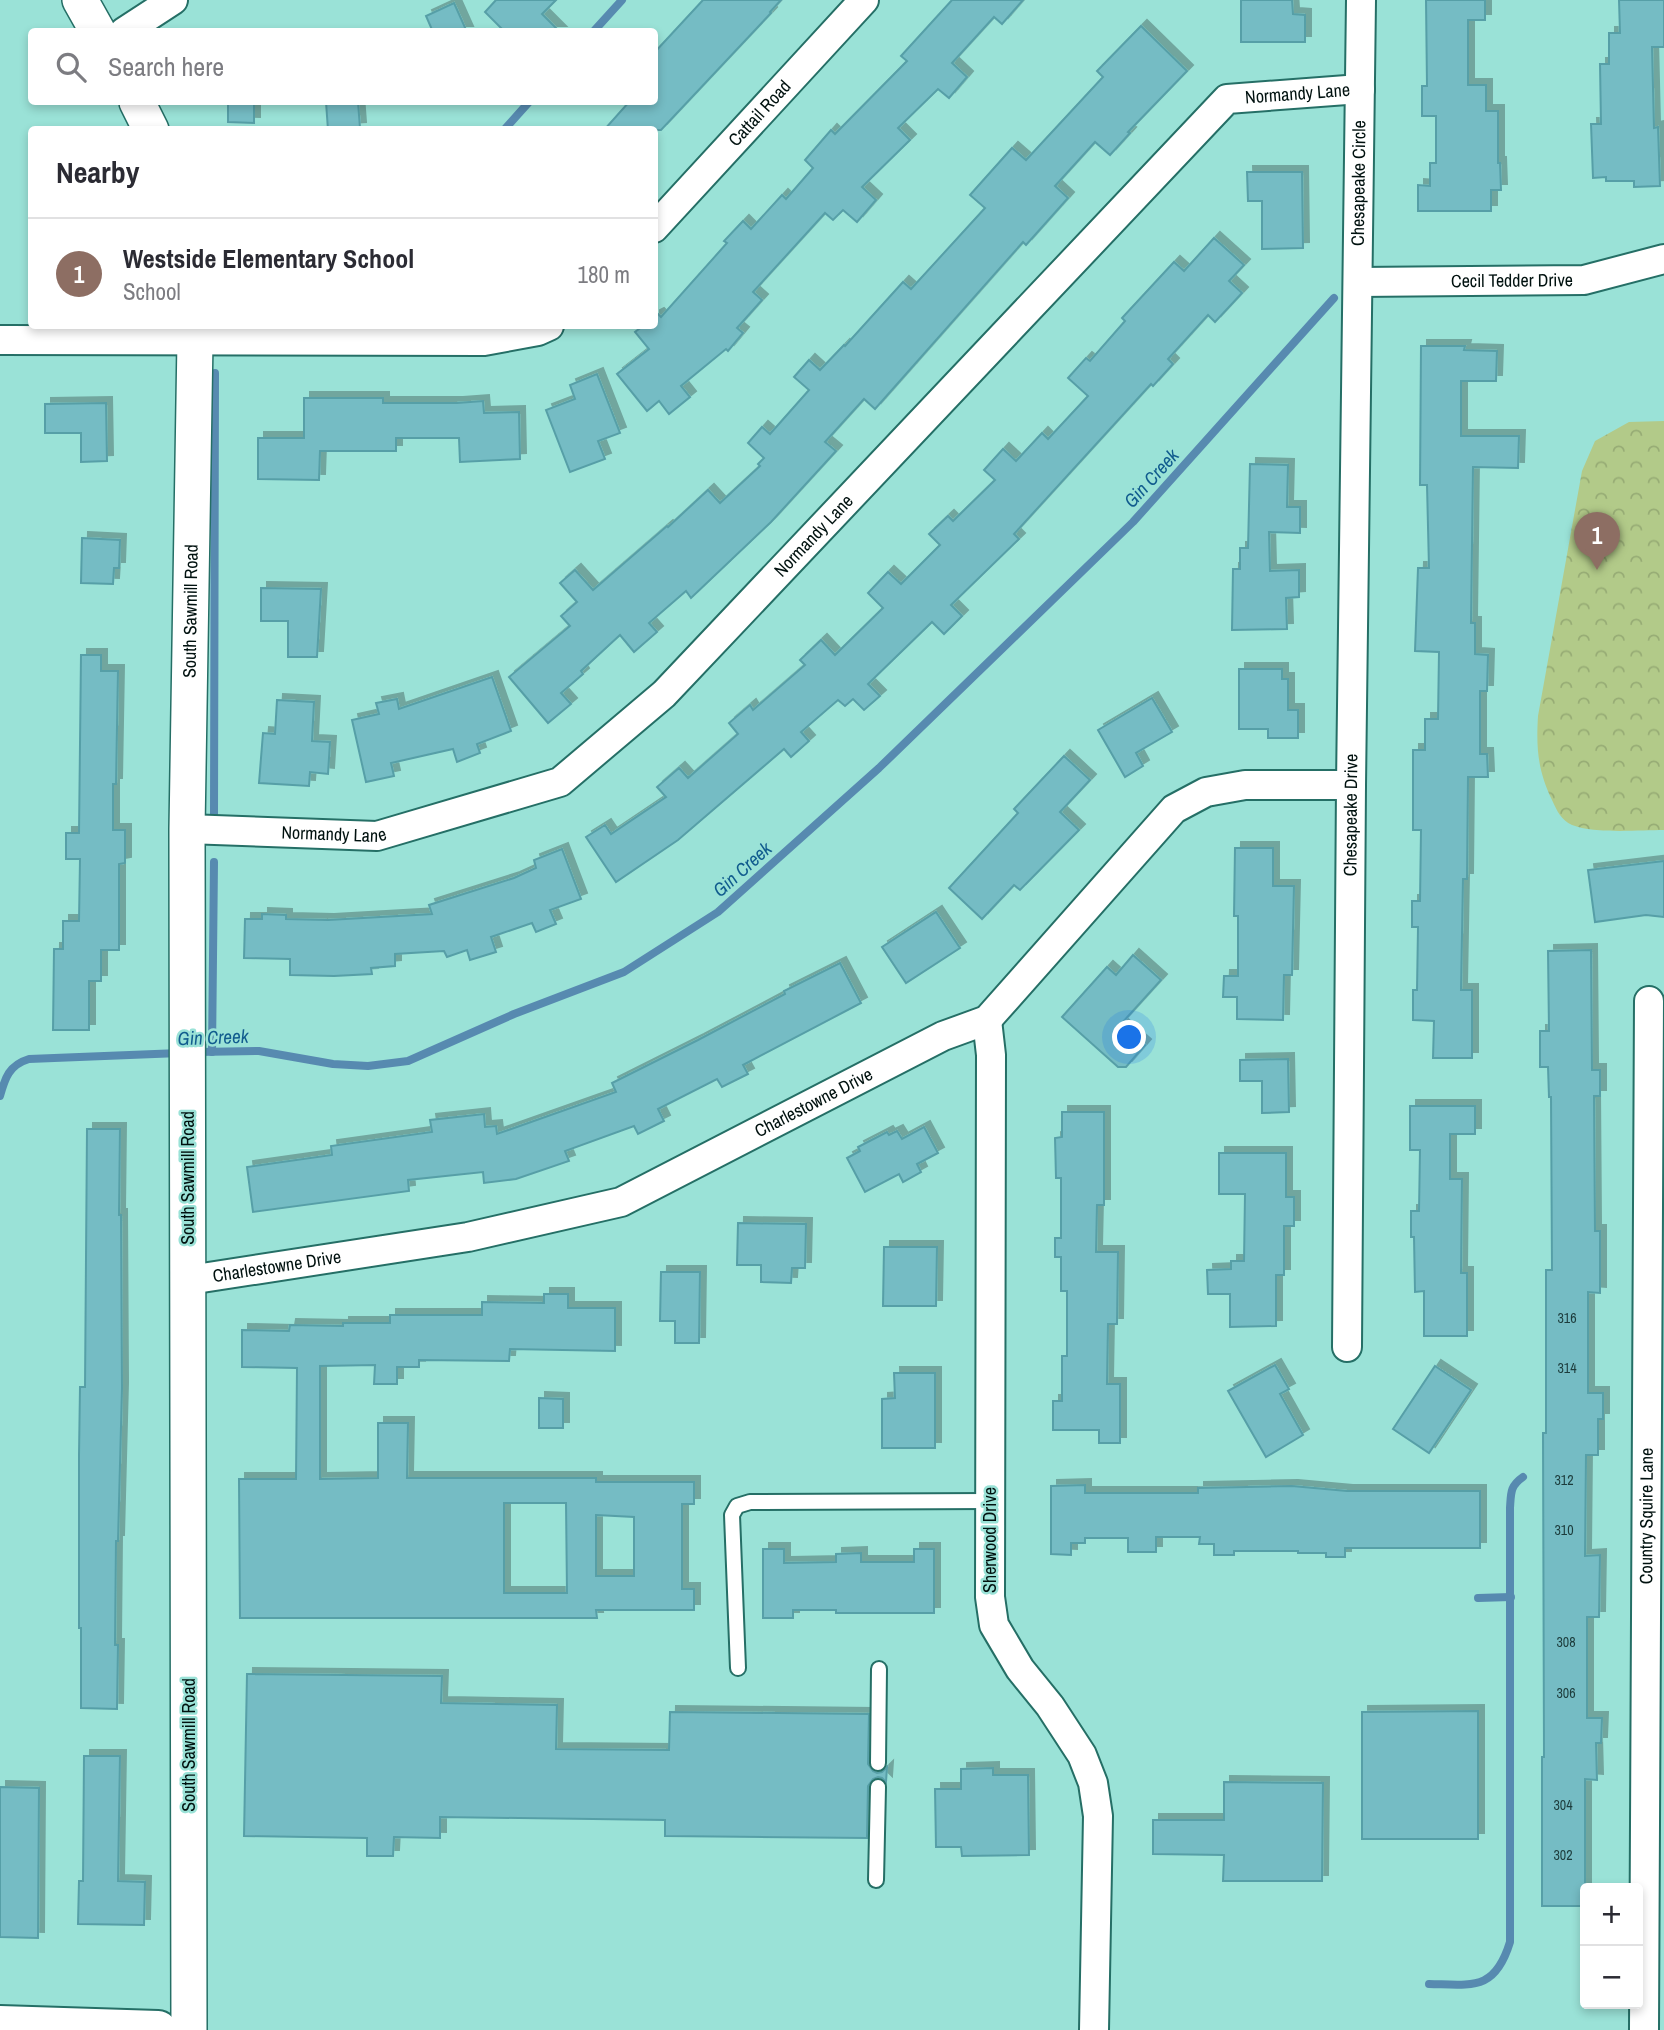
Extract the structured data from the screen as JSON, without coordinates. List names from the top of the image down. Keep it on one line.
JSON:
{"streets":{"street":["Normandy Lane","Cattail Road","Chesapeake Circle","Cecil Tedder Drive","South Sawmill Road","Chesapeake Drive","Charlestowne Drive","Country Squire Lane","Sherwood Drive"]},"crossings":[["Normandy Lane","Chesapeake Circle"],["Normandy Lane","South Sawmill Road"],["Chesapeake Circle","Cecil Tedder Drive"],["Chesapeake Circle","Chesapeake Drive"],["Cecil Tedder Drive","Chesapeake Drive"],["South Sawmill Road","Charlestowne Drive"],["Chesapeake Drive","Charlestowne Drive"],["Charlestowne Drive","Sherwood Drive"]],"water":["Gin Creek"],"house_numbers":["316","314","312","310","308","306","304","302"],"page":{"search":"Search here","heading":"Nearby","list":[{"mark":"1","name":"Westside Elementary School","note":"School","value":"180 m"}],"pins":"1","map_buttons":["+","−"]}}
